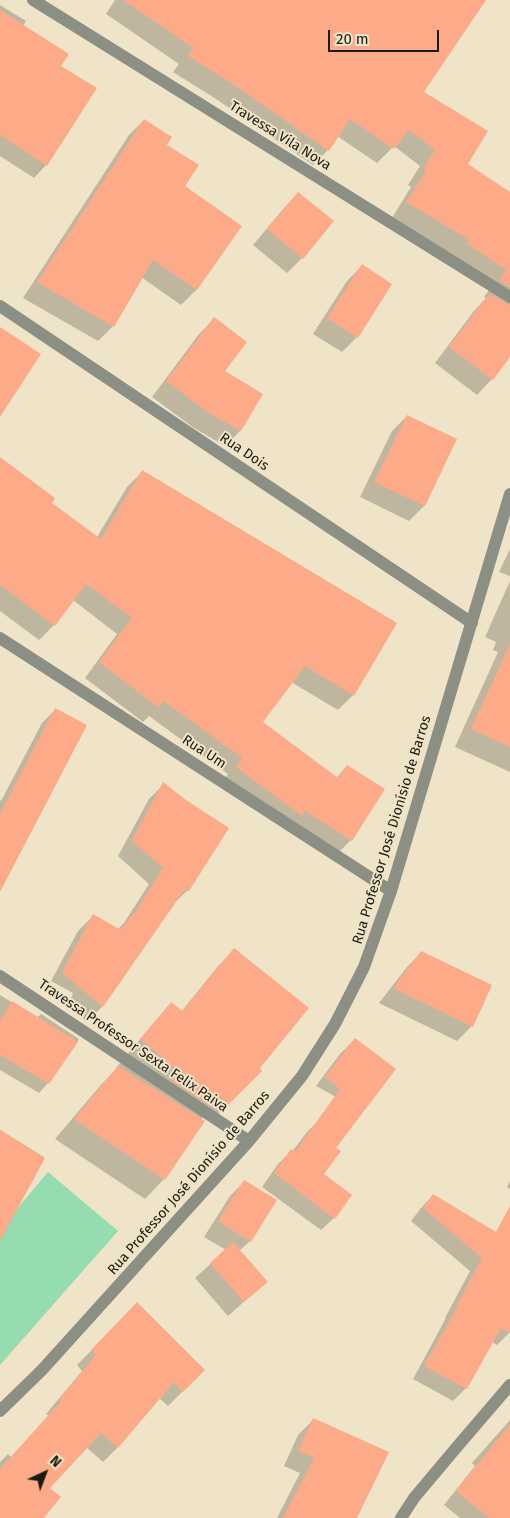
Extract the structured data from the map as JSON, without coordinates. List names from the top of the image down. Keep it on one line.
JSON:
{"streets":{"street":["Travessa Vila Nova","Rua Dois","Rua Um","Rua Professor José Dionísio de Barros","Travessa Professor Sexta Felix Paiva"]},"crossings":[["Rua Dois","Rua Professor José Dionísio de Barros"],["Rua Um","Rua Professor José Dionísio de Barros"],["Rua Professor José Dionísio de Barros","Travessa Professor Sexta Felix Paiva"]],"scale_bar":"20 m","north":"top right"}
